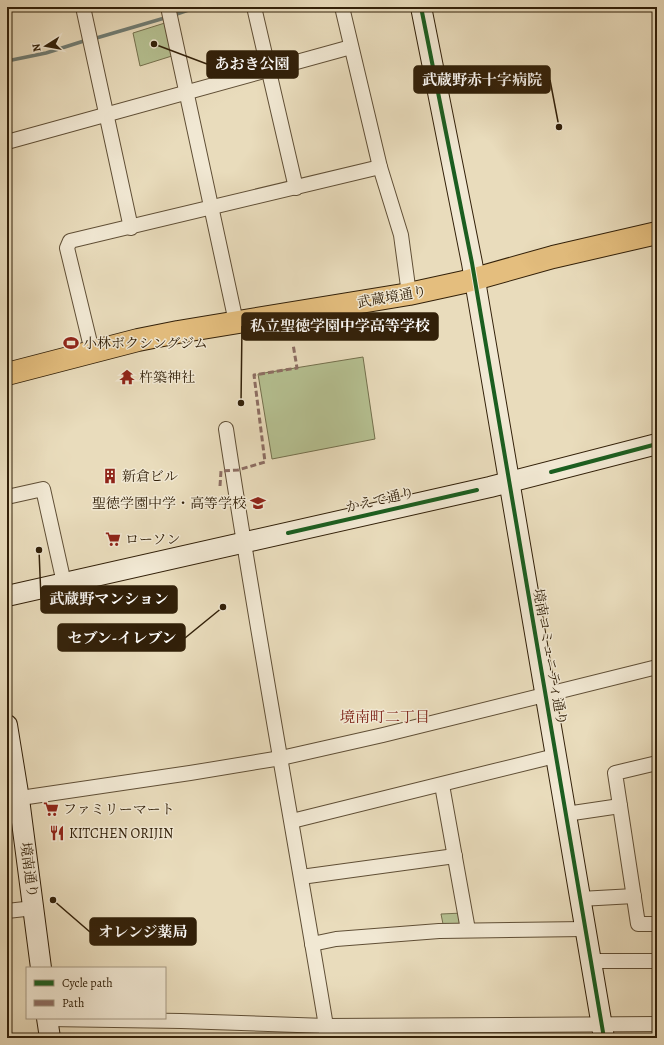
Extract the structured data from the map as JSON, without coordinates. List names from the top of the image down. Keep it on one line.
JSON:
{"streets":{"main road":["武蔵境通り"],"street":["かえで通り","境南コミュニティ通り","境南通り"]},"crossings":[["武蔵境通り","境南コミュニティ通り"],["かえで通り","境南コミュニティ通り"]],"districts":["境南町二丁目"],"places":{"other":["あおき公園","武蔵野赤十字病院","私立聖徳学園中学高等学校","武蔵野マンション","セブン-イレブン","オレンジ薬局"],"sports":["小林ボクシングジム"],"temple":["杵築神社"],"building":["新倉ビル"],"school or university":["聖徳学園中学・高等学校"],"supermarket":["ローソン","ファミリーマート"],"restaurant":["KITCHEN ORIJIN"]},"legend":["Cycle path","Path"],"north":"left"}
